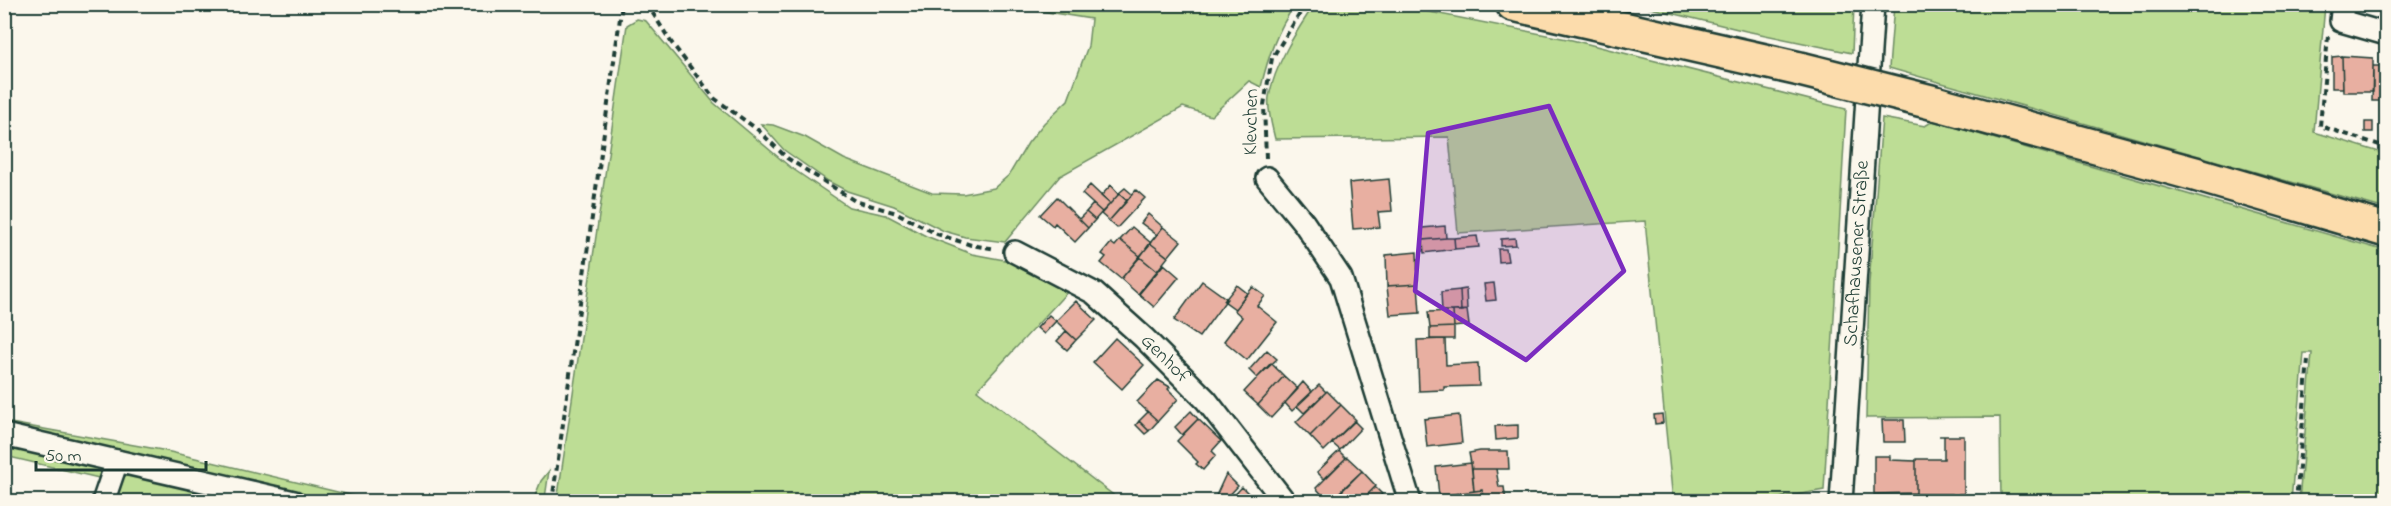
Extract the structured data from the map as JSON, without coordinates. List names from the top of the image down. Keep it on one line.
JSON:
{"streets":{"street":["Schafhausener Straße","Genhof"],"path":["Klevchen"]},"scale_bar":"50 m"}
